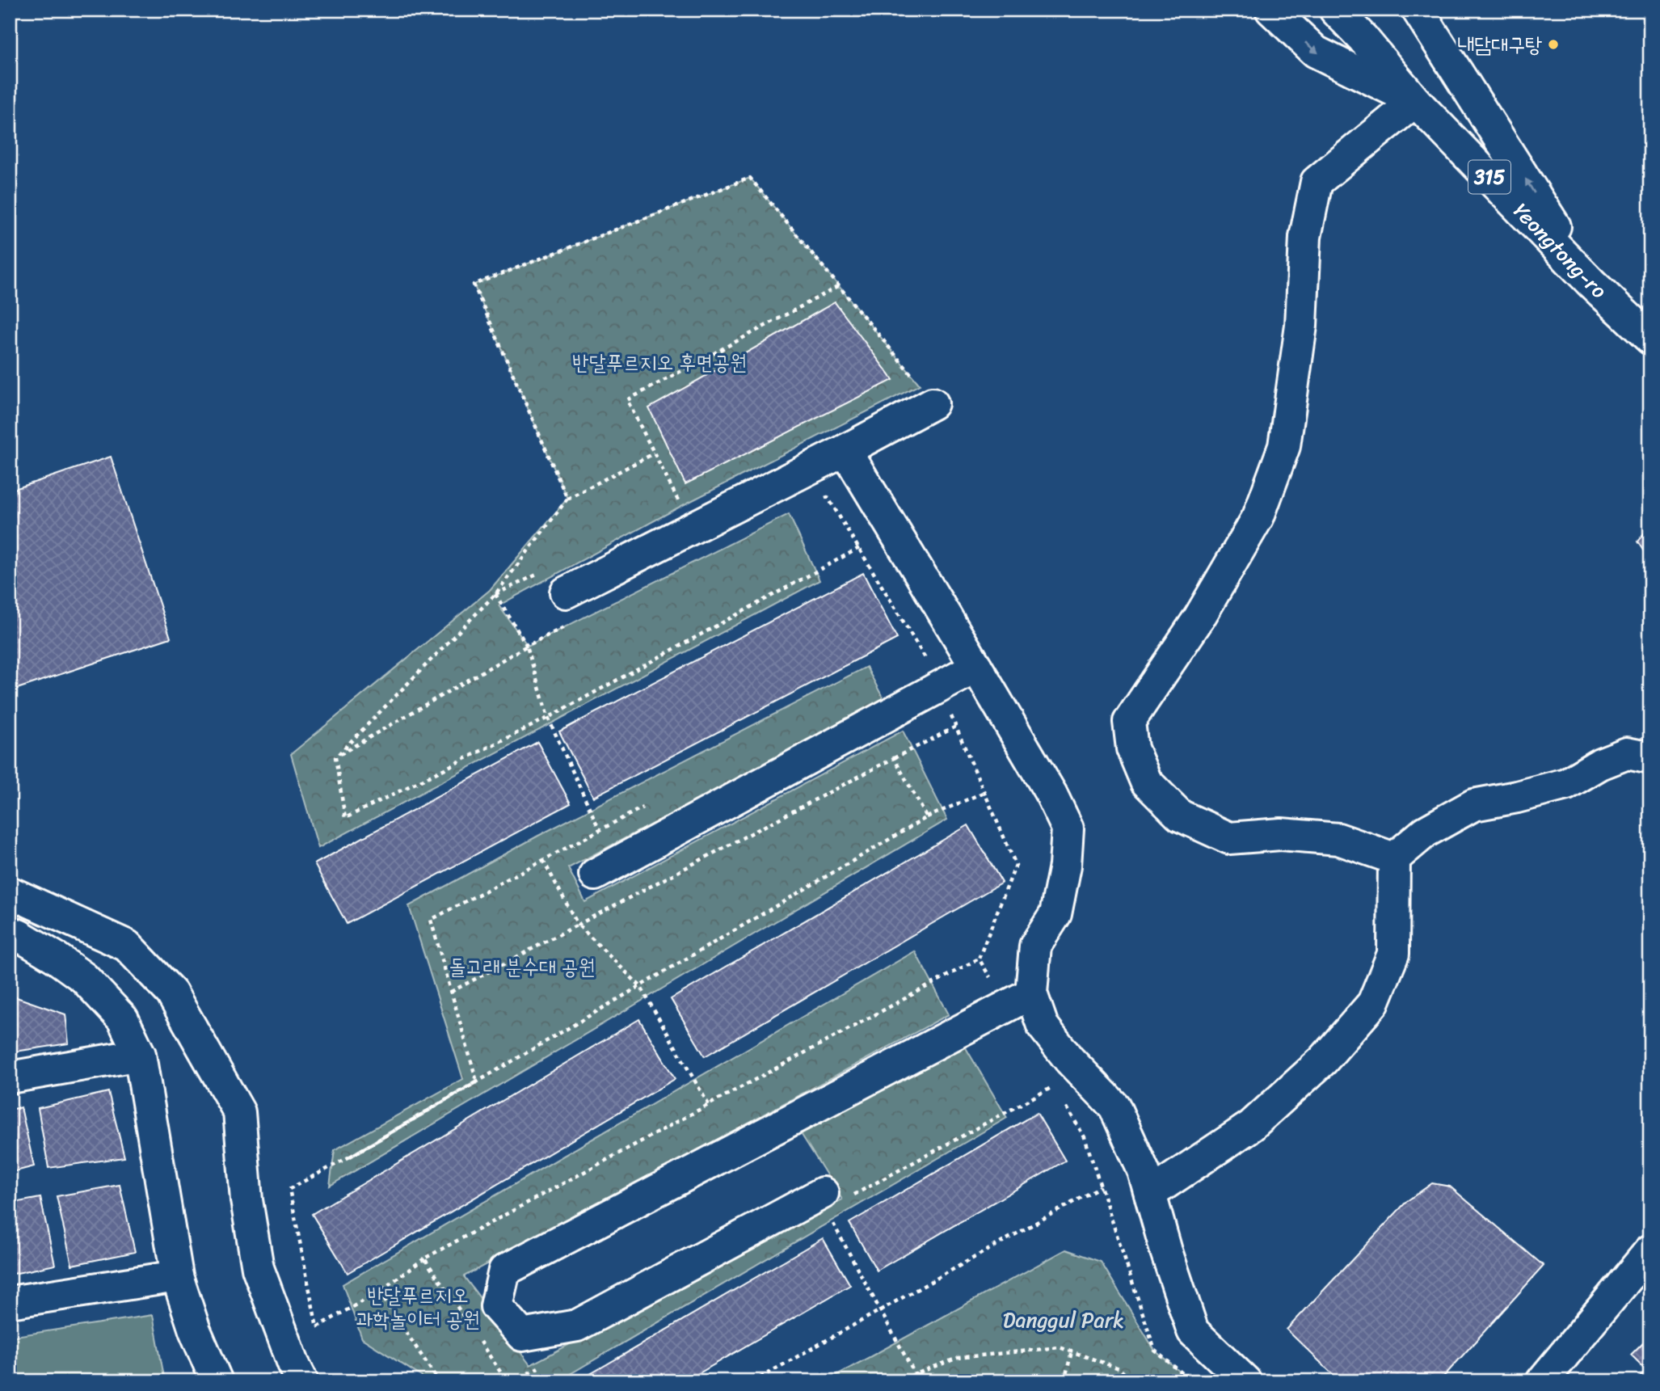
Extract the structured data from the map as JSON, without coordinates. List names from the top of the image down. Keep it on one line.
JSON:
{"streets":{"street":["315","Yeongtong-ro"]},"crossings":[["315","Yeongtong-ro"]],"parks":["반달푸르지오 후면공원","돌고래 분수대 공원","반달푸르지오 과학놀이터 공원","Danggul Park"],"places":["내담대구탕"]}
